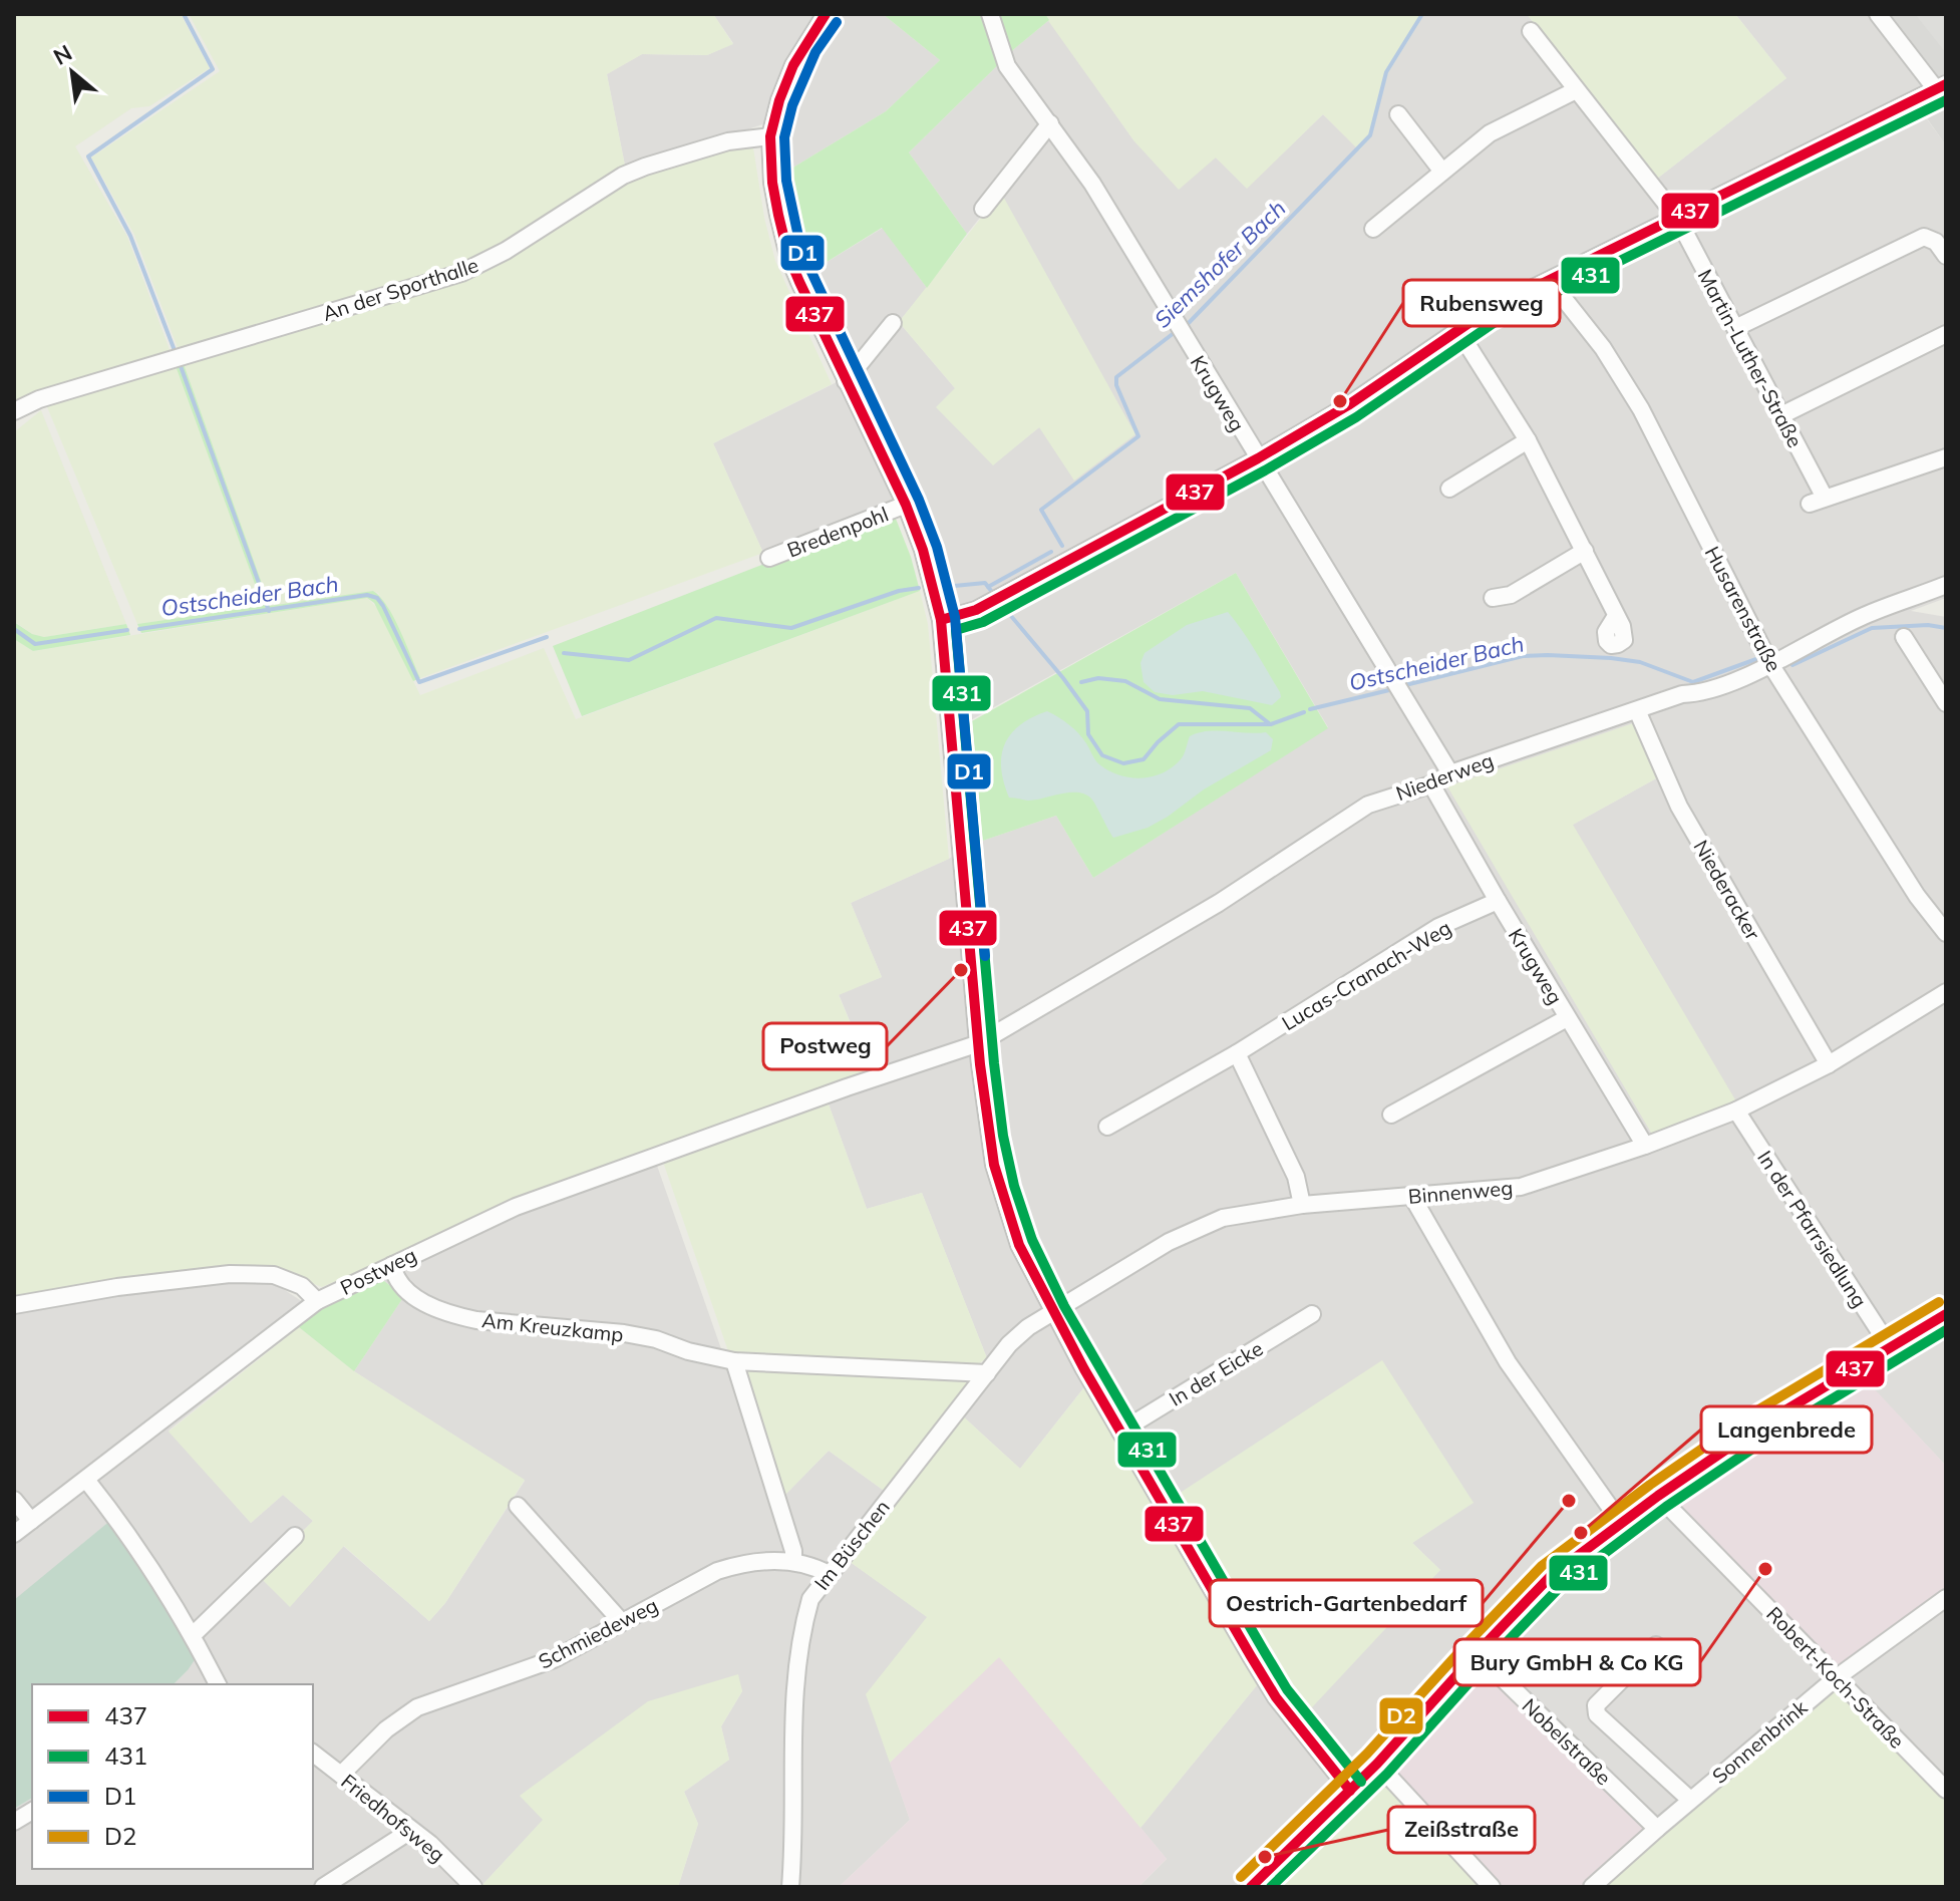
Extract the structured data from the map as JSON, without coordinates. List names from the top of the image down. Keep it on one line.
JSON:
{"streets":{"street":["An der Sporthalle","Martin-Luther-Straße","Krugweg","Bredenpohl","Husarenstraße","Niederweg","Niederacker","Lucas-Cranach-Weg","Binnenweg","In der Pfarrsiedlung","Postweg","Am Kreuzkamp","In der Eicke","Im Büschen","Schmiedeweg","Robert-Koch-Straße","Nobelstraße","Sonnenbrink","Friedhofsweg"]},"crossings":[["Krugweg","Niederweg"],["Krugweg","Lucas-Cranach-Weg"],["Krugweg","Binnenweg"],["Husarenstraße","Niederweg"],["Niederweg","Niederacker"],["Niederweg","Postweg"],["Niederacker","Binnenweg"],["Binnenweg","In der Pfarrsiedlung"],["Binnenweg","Im Büschen"],["Postweg","Am Kreuzkamp"],["Am Kreuzkamp","Im Büschen"],["Im Büschen","Schmiedeweg"],["Schmiedeweg","Friedhofsweg"],["Robert-Koch-Straße","Sonnenbrink"],["Nobelstraße","Sonnenbrink"]],"water":["Siemshofer Bach","Ostscheider Bach"],"places":["Rubensweg","Postweg","Oestrich-Gartenbedarf","Langenbrede","Bury GmbH & Co KG","Zeißstraße"],"lines":["transit line 437","transit line D1","transit line 431","transit line D2"],"legend":["437","431","D1","D2"],"north":"top left"}
